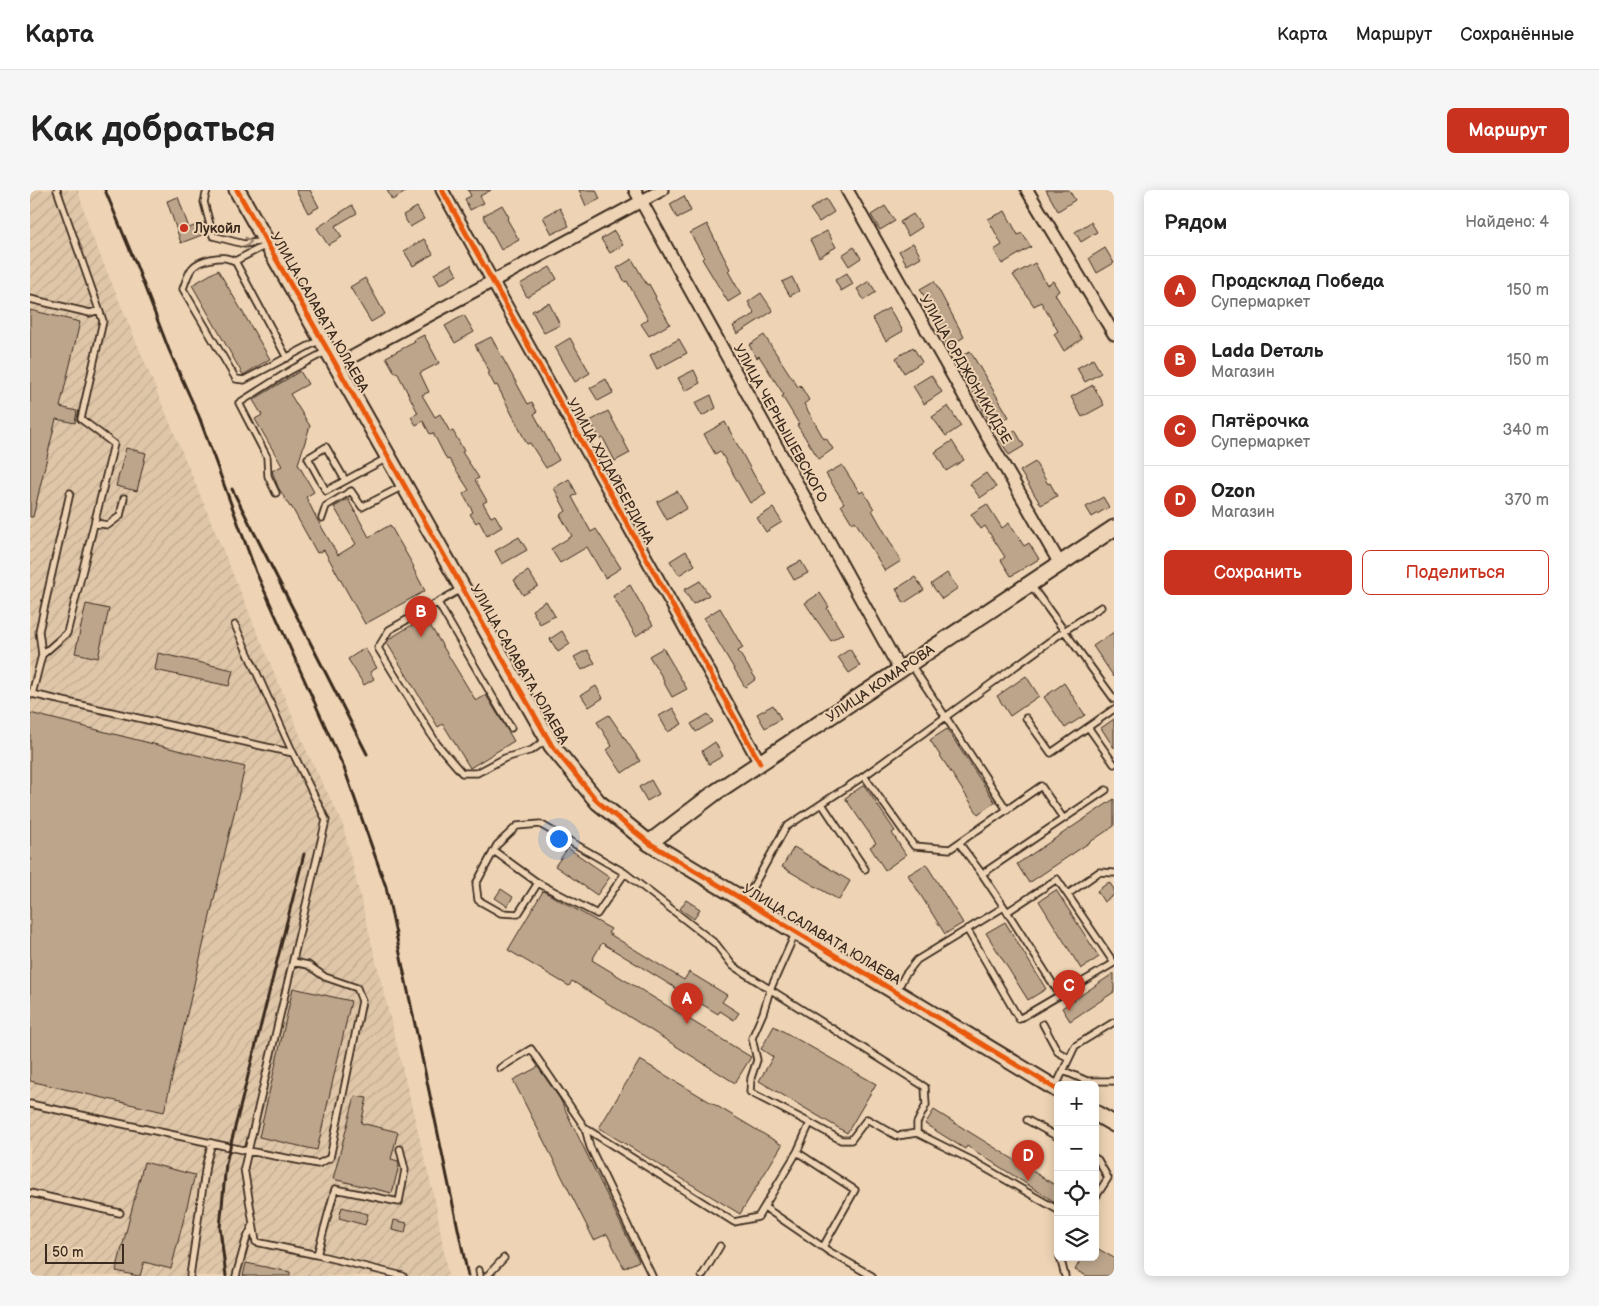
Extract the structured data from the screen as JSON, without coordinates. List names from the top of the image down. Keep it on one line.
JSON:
{"streets":{"street":["УЛИЦА САЛАВАТА ЮЛАЕВА","УЛИЦА ОРДЖОНИКИДЗЕ","УЛИЦА ЧЕРНЫШЕВСКОГО","УЛИЦА ХУДАЙБЕРДИНА","УЛИЦА КОМАРОВА"]},"crossings":[["УЛИЦА САЛАВАТА ЮЛАЕВА","УЛИЦА КОМАРОВА"],["УЛИЦА ОРДЖОНИКИДЗЕ","УЛИЦА КОМАРОВА"],["УЛИЦА ЧЕРНЫШЕВСКОГО","УЛИЦА КОМАРОВА"],["УЛИЦА ХУДАЙБЕРДИНА","УЛИЦА КОМАРОВА"]],"places":["Лукойл"],"scale_bar":"50 m","page":{"header":"Карта","nav":["Карта","Маршрут","Сохранённые"],"buttons":["Маршрут",["Сохранить","Поделиться"]],"title":"Как добраться","heading":["Рядом","Найдено: 4"],"list":[{"mark":"A","name":"Продсклад Победа","note":"Супермаркет","value":"150 m"},{"mark":"B","name":"Lada Dеталь","note":"Магазин","value":"150 m"},{"mark":"C","name":"Пятёрочка","note":"Супермаркет","value":"340 m"},{"mark":"D","name":"Ozon","note":"Магазин","value":"370 m"}],"pins":["B","C","A","D"],"map_buttons":["+","−"],"scale":"50 m"}}
